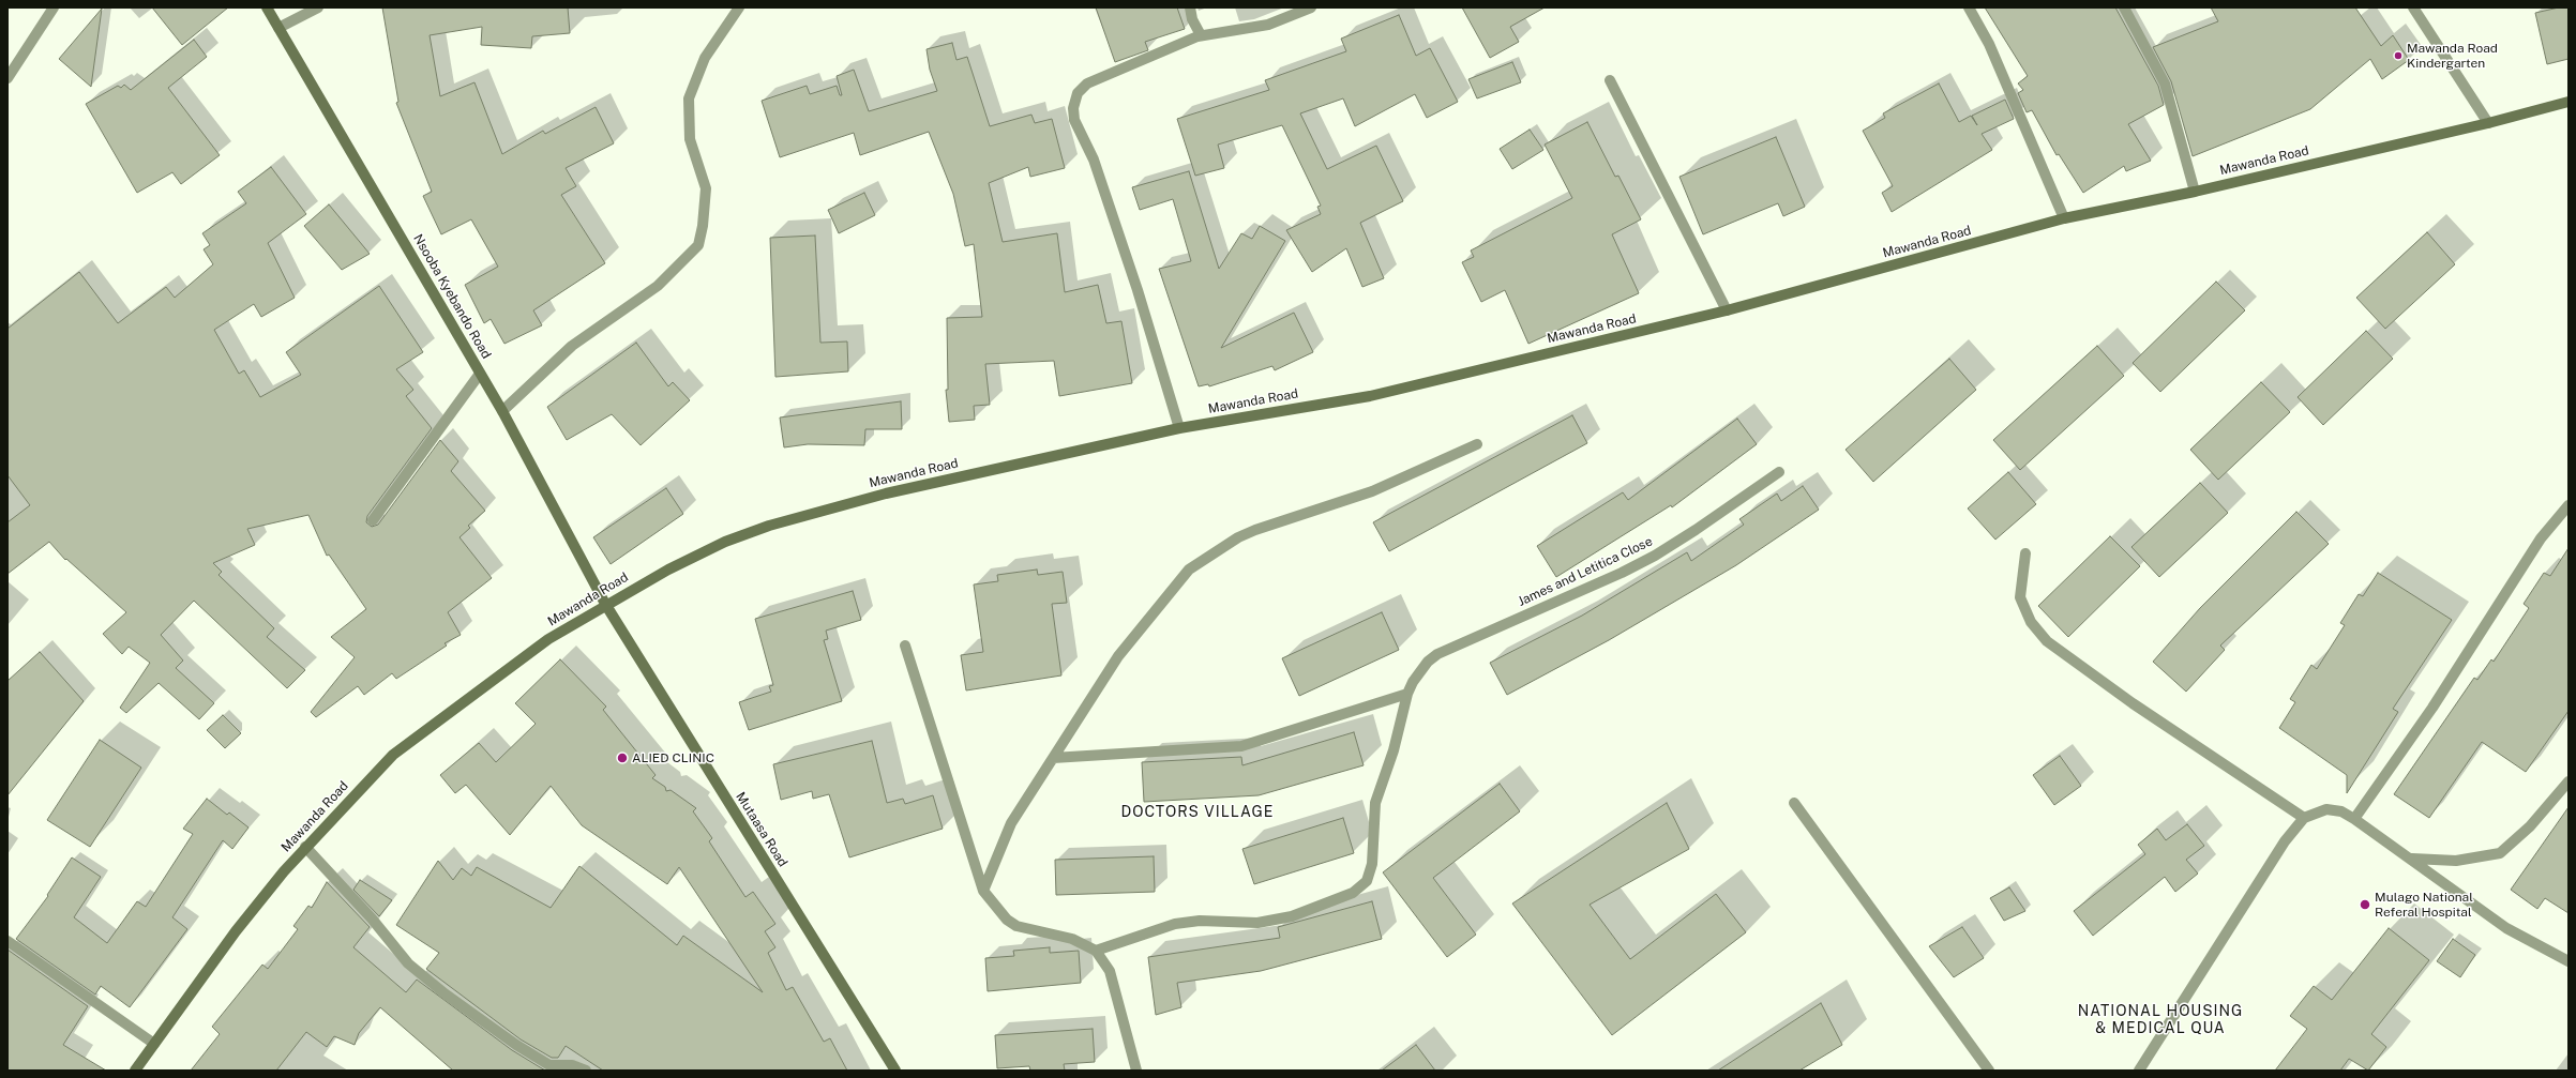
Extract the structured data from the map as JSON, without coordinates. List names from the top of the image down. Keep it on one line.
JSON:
{"streets":{"street":["Mawanda Road","Nsooba Kyebando Road","James and Letitica Close","Mutaasa Road"]},"crossings":[["Mawanda Road","Nsooba Kyebando Road"],["Mawanda Road","Mutaasa Road"],["Nsooba Kyebando Road","Mutaasa Road"]],"districts":["DOCTORS VILLAGE","NATIONAL HOUSING & MEDICAL QUA"],"places":["Mawanda Road Kindergarten","ALIED CLINIC","Mulago National Referal Hospital"]}
